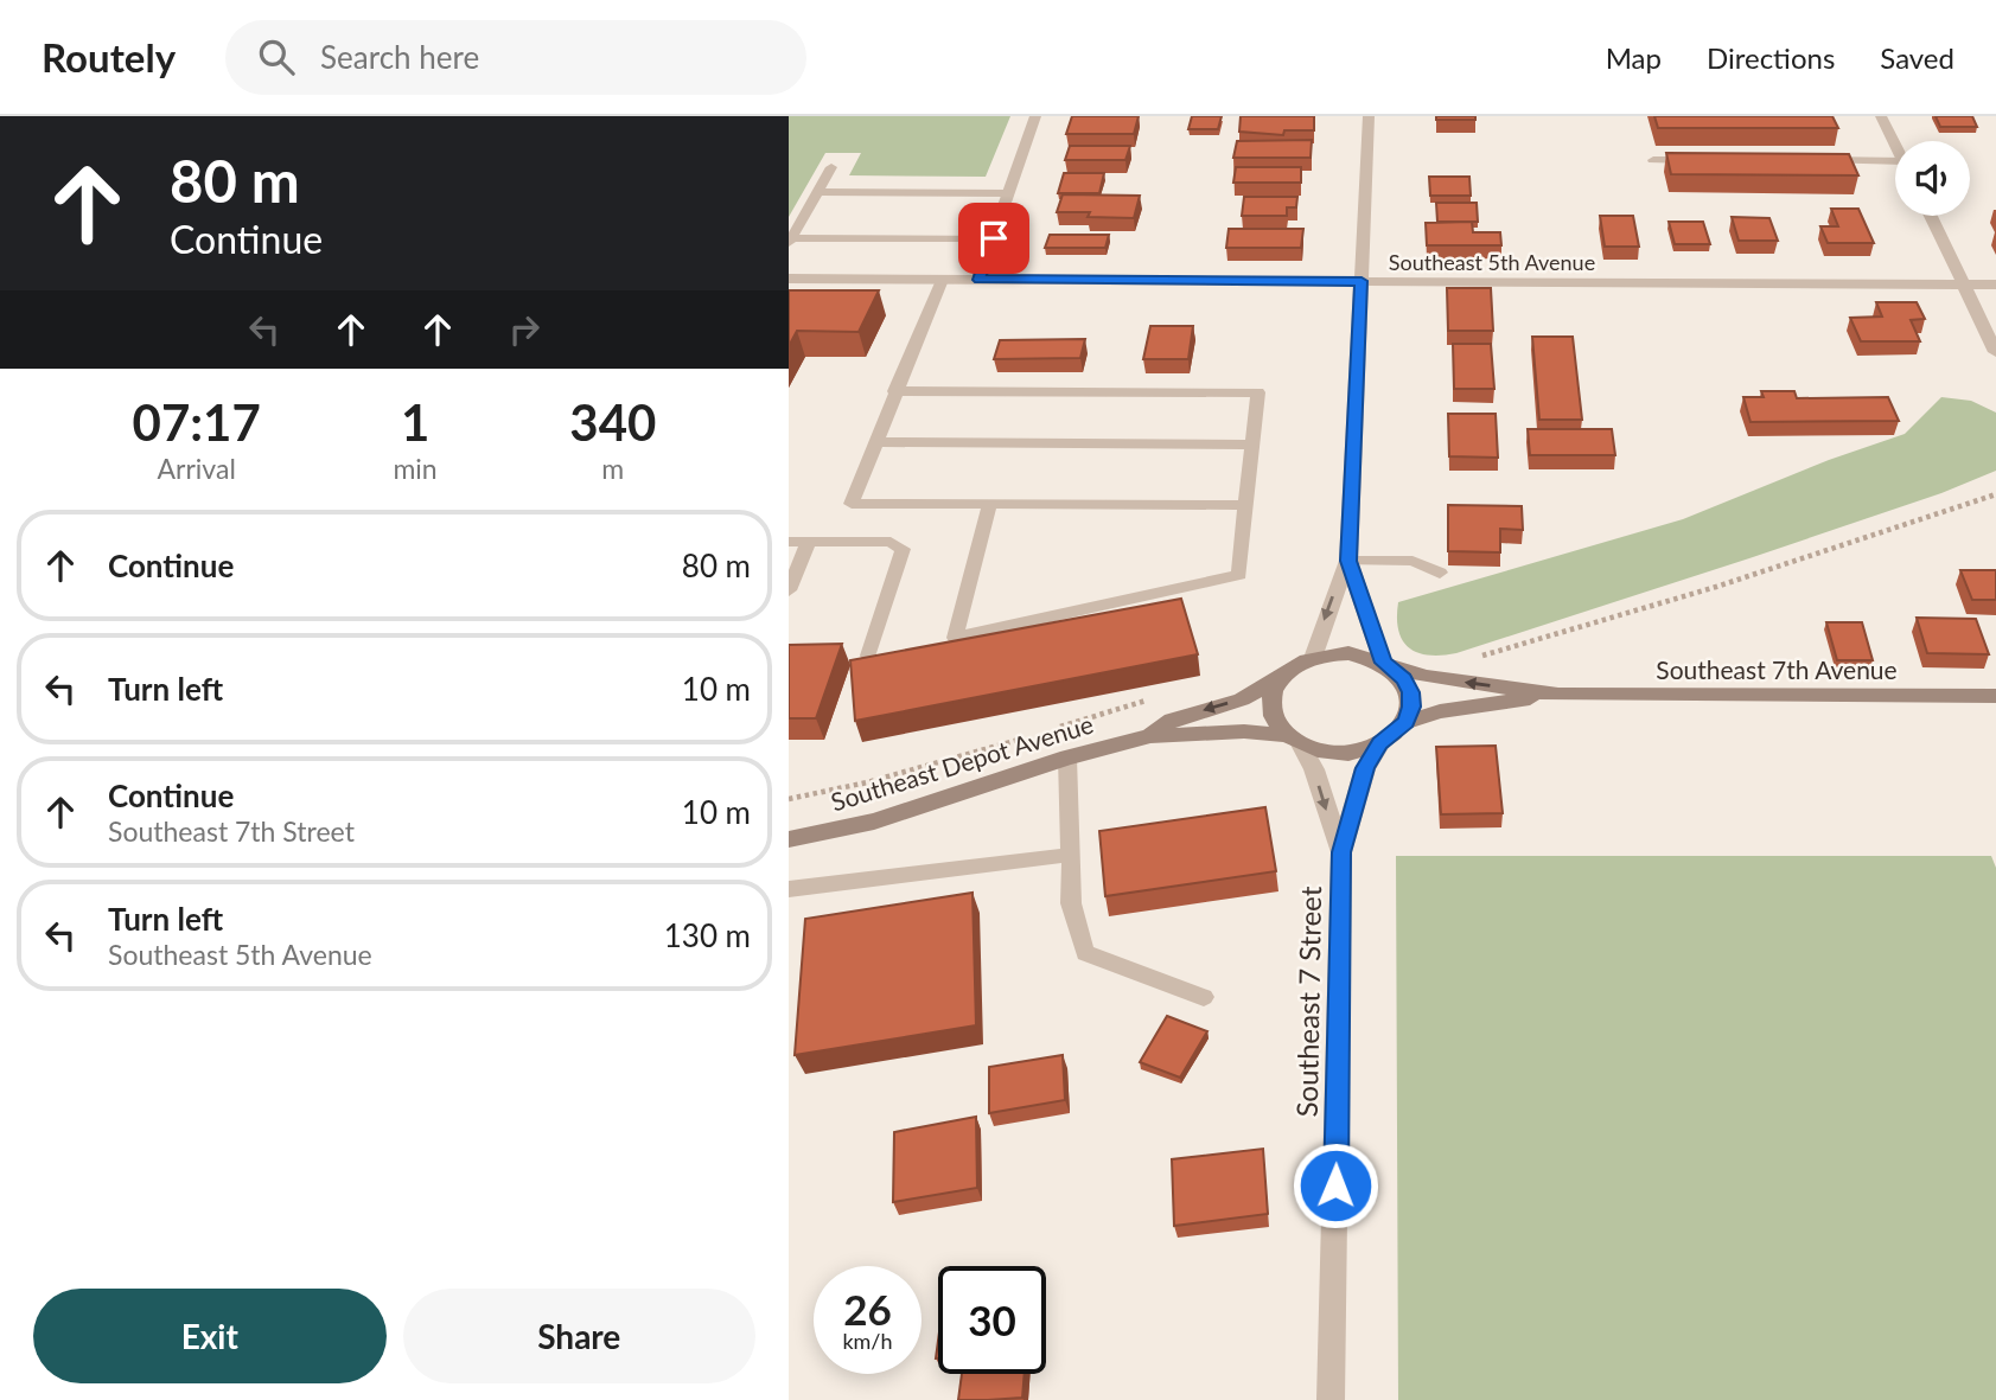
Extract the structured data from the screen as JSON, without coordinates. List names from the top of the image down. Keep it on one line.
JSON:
{"streets":{"street":["Southeast 5th Avenue","Southeast 7th Avenue","Southeast Depot Avenue","Southeast 7 Street"]},"crossings":[["Southeast 7th Avenue","Southeast Depot Avenue"],["Southeast 7th Avenue","Southeast 7 Street"],["Southeast Depot Avenue","Southeast 7 Street"]],"page":{"header":"Routely","search":"Search here","nav":["Map","Directions","Saved"],"turn":["80 m","Continue"],"eta":["07:17","Arrival","1","min","340","m"],"list":[{"name":"Continue","value":"80 m"},{"name":"Turn left","value":"10 m"},{"name":"Continue","note":"Southeast 7th Street","value":"10 m"},{"name":"Turn left","note":"Southeast 5th Avenue","value":"130 m"}],"speed":"26 km/h","limit":"30","buttons":["Exit","Share"]}}
